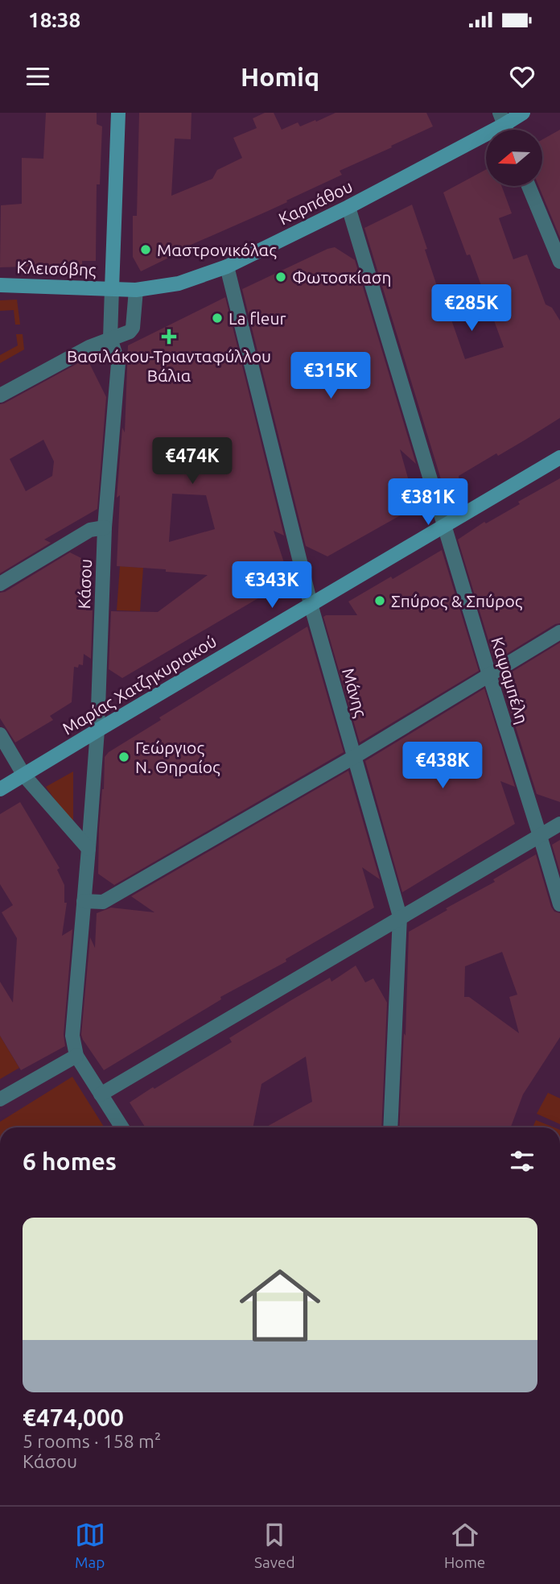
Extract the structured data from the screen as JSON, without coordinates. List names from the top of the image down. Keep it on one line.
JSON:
{"streets":{"street":["Καρπάθου","Κλεισόβης","Κάσου","Καψαμπέλη","Μαρίας Χατζηκυριακού","Μάνης"]},"crossings":[["Καρπάθου","Κλεισόβης"],["Καρπάθου","Κάσου"],["Καρπάθου","Καψαμπέλη"],["Καρπάθου","Μάνης"],["Κλεισόβης","Κάσου"],["Κάσου","Μαρίας Χατζηκυριακού"],["Καψαμπέλη","Μαρίας Χατζηκυριακού"],["Μαρίας Χατζηκυριακού","Μάνης"]],"places":{"other":["Μαστρονικόλας","Φωτοσκίαση","La fleur","Σπύρος & Σπύρος","Γεώργιος Ν. Θηραίος"],"health":["Βασιλάκου-Τριανταφύλλου Βάλια"]},"north":"left","page":{"status":"18:38","header":"Homiq","price":["€285K","€315K","€474K","€381K","€343K","€438K"],"heading":"6 homes","list":[{"name":"€474,000","note":"5 rooms · 158 m² · Κάσου"}],"tabs":["Map","Saved","Home"]}}
